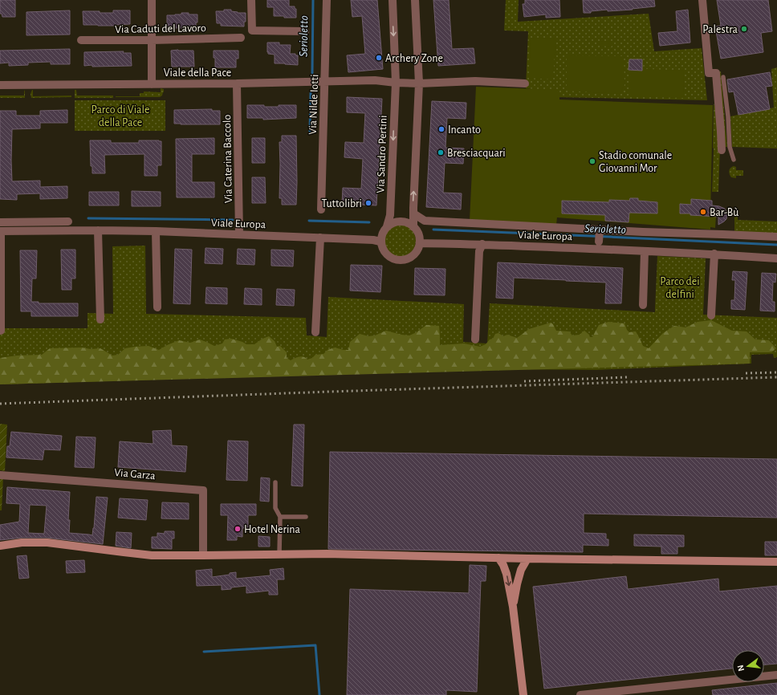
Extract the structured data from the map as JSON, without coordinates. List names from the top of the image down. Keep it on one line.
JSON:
{"streets":{"street":["Via Caduti del Lavoro","Viale della Pace","Via Nilde Iotti","Via Sandro Pertini","Via Caterina Baccolo","Viale Europa","Via Garza"]},"crossings":[["Via Caduti del Lavoro","Viale della Pace"],["Viale della Pace","Via Nilde Iotti"],["Viale della Pace","Via Sandro Pertini"],["Viale della Pace","Via Caterina Baccolo"],["Via Sandro Pertini","Viale Europa"],["Via Caterina Baccolo","Viale Europa"]],"water":["Serioletto"],"parks":["Parco di Viale della Pace","Parco dei delfini"],"places":["Palestra","Archery Zone","Incanto","Bresciacquari","Stadio comunale Giovanni Mor","Tuttolibri","Bar-Bù","Hotel Nerina"],"north":"left"}
